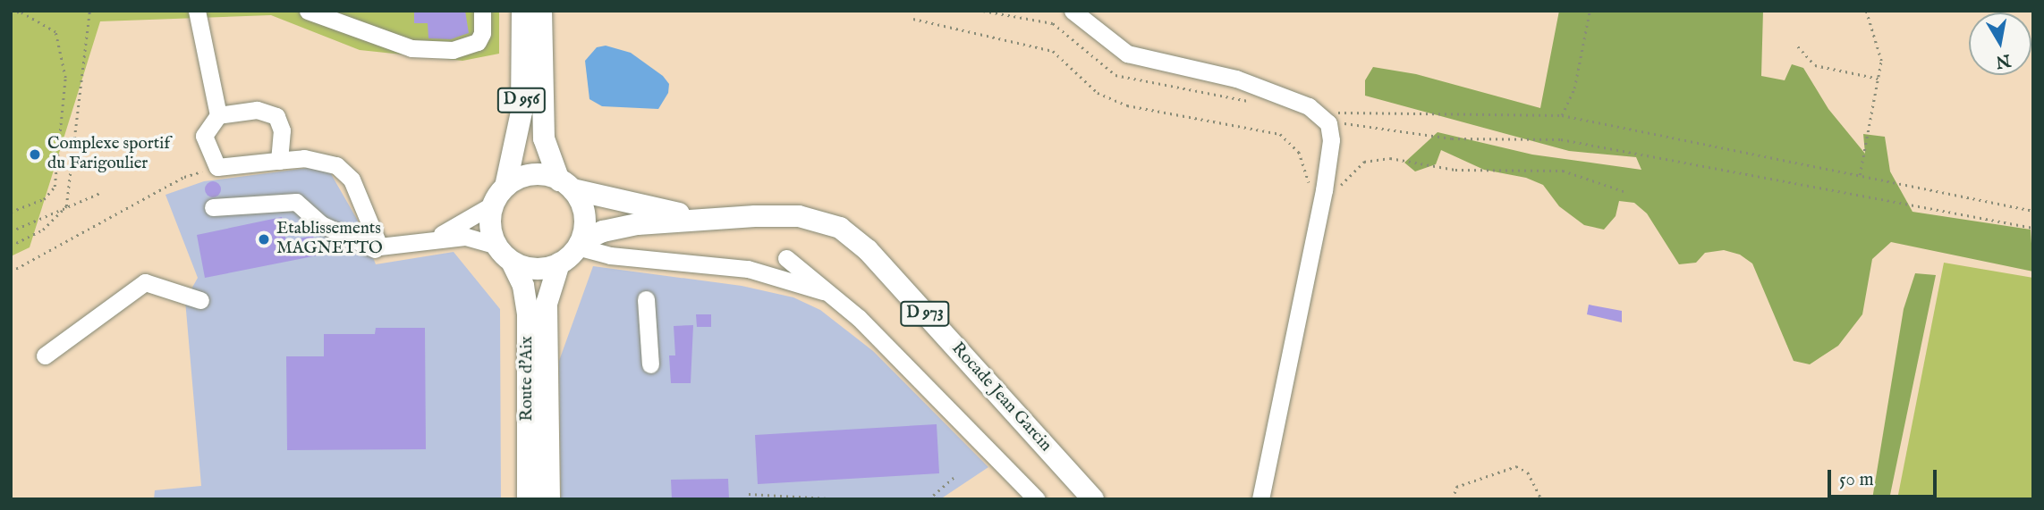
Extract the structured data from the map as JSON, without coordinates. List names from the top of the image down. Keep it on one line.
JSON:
{"streets":{"main road":["D 956","D 973","Route d'Aix","Rocade Jean Garcin"]},"crossings":[["D 956","Route d'Aix"],["D 956","Rocade Jean Garcin"],["Route d'Aix","Rocade Jean Garcin"]],"places":["Complexe sportif du Farigoulier","Etablissements MAGNETTO"],"scale_bar":"50 m","north":"bottom"}
